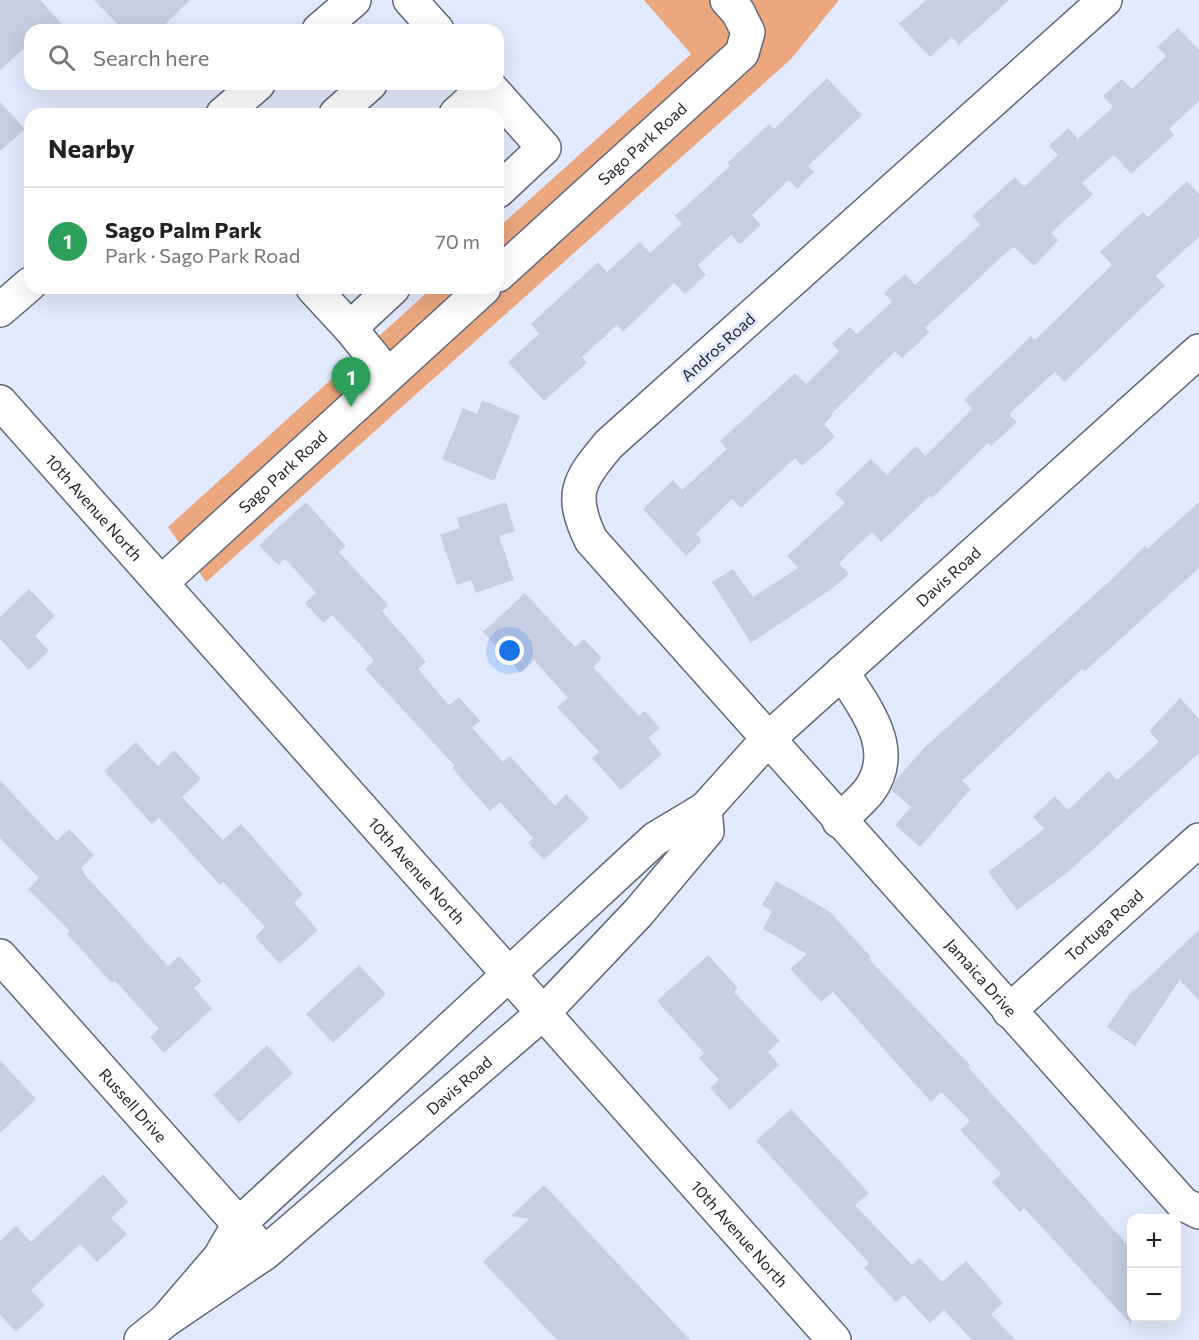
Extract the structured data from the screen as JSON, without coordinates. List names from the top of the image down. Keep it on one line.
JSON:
{"streets":{"street":["Sago Park Road","Andros Road","10th Avenue North","Davis Road","Tortuga Road","Jamaica Drive","Russell Drive"]},"crossings":[["Sago Park Road","10th Avenue North"],["Andros Road","Davis Road"],["Andros Road","Jamaica Drive"],["10th Avenue North","Davis Road"],["Davis Road","Jamaica Drive"],["Davis Road","Russell Drive"],["Tortuga Road","Jamaica Drive"]],"page":{"search":"Search here","heading":"Nearby","list":[{"mark":"1","name":"Sago Palm Park","note":"Park · Sago Park Road","value":"70 m"}],"pins":"1","map_buttons":["+","−"]}}
